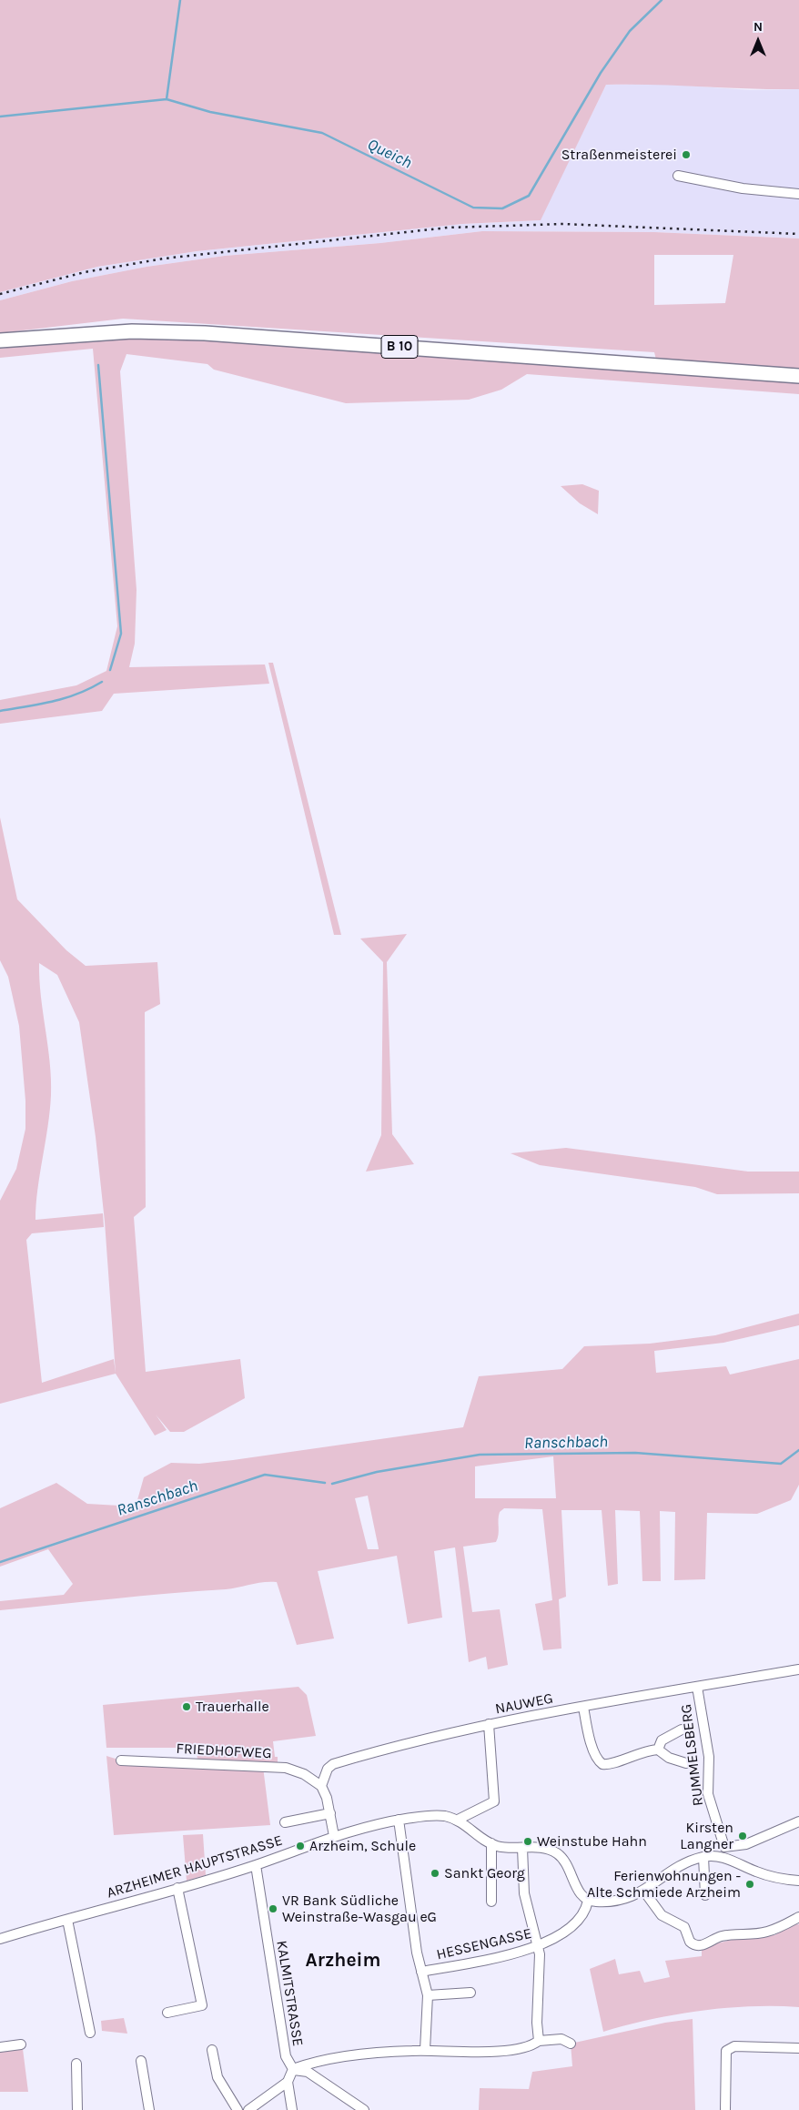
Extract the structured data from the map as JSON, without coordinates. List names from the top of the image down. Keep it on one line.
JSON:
{"streets":{"highway":["B 10"],"street":["NAUWEG","FRIEDHOFWEG","RUMMELSBERG","ARZHEIMER HAUPTSTRASSE","HESSENGASSE","KALMITSTRASSE"]},"crossings":[["NAUWEG","FRIEDHOFWEG"],["NAUWEG","RUMMELSBERG"],["ARZHEIMER HAUPTSTRASSE","HESSENGASSE"],["ARZHEIMER HAUPTSTRASSE","KALMITSTRASSE"]],"districts":["Arzheim"],"water":["Queich","Ranschbach"],"places":["Straßenmeisterei","Trauerhalle","Kirsten Langner","Weinstube Hahn","Arzheim, Schule","Sankt Georg","Ferienwohnungen - Alte Schmiede Arzheim","VR Bank Südliche Weinstraße-Wasgau eG"],"north":"top"}
